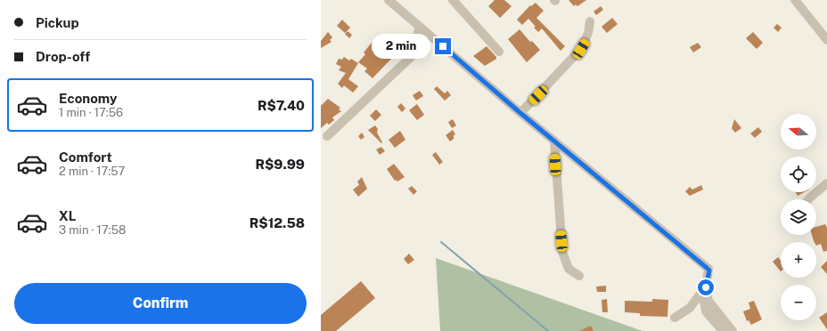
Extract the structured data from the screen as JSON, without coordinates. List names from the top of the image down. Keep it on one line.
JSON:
{"north":"left","page":{"banner":["Pickup","Drop-off"],"bubble":"2 min","list":[{"name":"Economy","note":"1 min · 17:56","value":"R$7.40"},{"name":"Comfort","note":"2 min · 17:57","value":"R$9.99"},{"name":"XL","note":"3 min · 17:58","value":"R$12.58"}],"map_buttons":["+","−"],"buttons":"Confirm"}}
